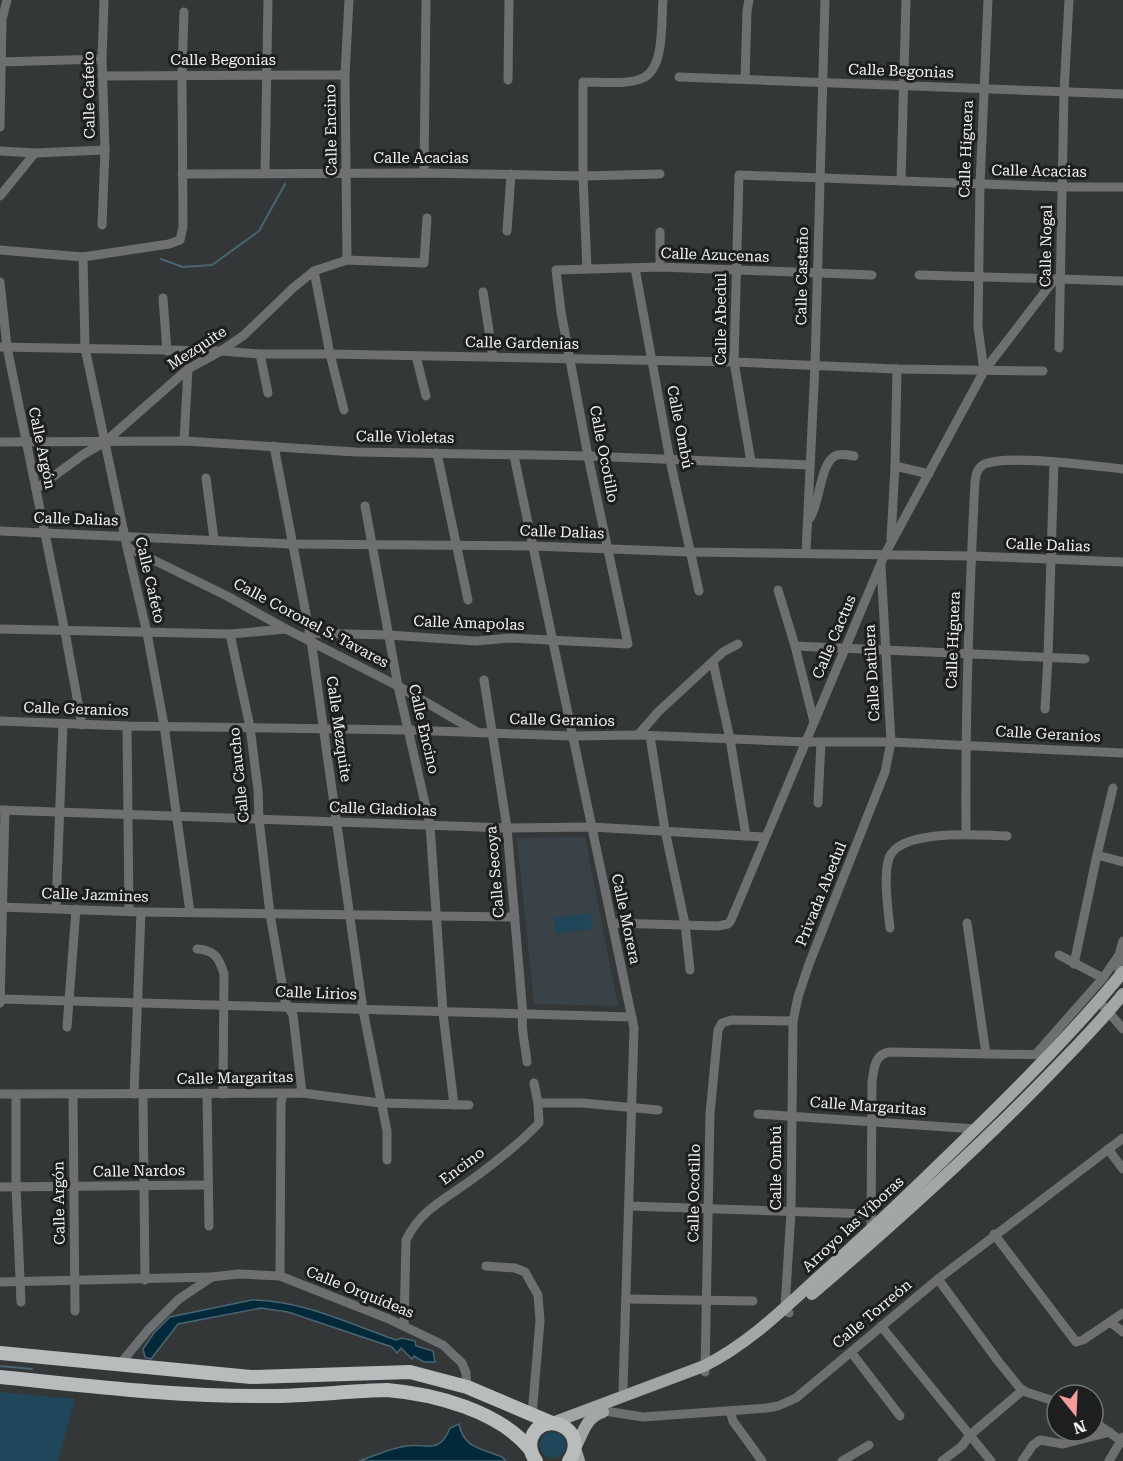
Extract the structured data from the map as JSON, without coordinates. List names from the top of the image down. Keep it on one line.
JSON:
{"streets":{"main road":["Arroyo las Víboras"],"street":["Calle Begonias","Calle Cafeto","Calle Encino","Calle Higuera","Calle Acacias","Calle Nogal","Calle Azucenas","Calle Castaño","Calle Abedul","Calle Gardenias","Mezquite","Calle Ombú","Calle Violetas","Calle Argón","Calle Ocotillo","Calle Dalias","Calle Coronel S. Tavares","Calle Amapolas","Calle Cactus","Calle Datilera","Calle Geranios","Calle Mezquite","Calle Caucho","Calle Gladiolas","Calle Secoya","Privada Abedul","Calle Jazmines","Calle Morera","Calle Lirios","Calle Margaritas","Encino","Calle Nardos","Calle Orquídeas","Calle Torreón"]},"crossings":[["Calle Begonias","Calle Cafeto"],["Calle Begonias","Calle Encino"],["Calle Begonias","Calle Higuera"],["Calle Begonias","Calle Nogal"],["Calle Begonias","Calle Castaño"],["Calle Cafeto","Calle Gardenias"],["Calle Cafeto","Mezquite"],["Calle Cafeto","Calle Violetas"],["Calle Cafeto","Calle Dalias"],["Calle Cafeto","Calle Coronel S. Tavares"],["Calle Cafeto","Calle Geranios"],["Calle Cafeto","Calle Gladiolas"],["Calle Cafeto","Calle Jazmines"],["Calle Encino","Calle Acacias"],["Calle Encino","Mezquite"],["Calle Encino","Calle Dalias"],["Calle Encino","Calle Coronel S. Tavares"],["Calle Encino","Calle Amapolas"],["Calle Encino","Calle Geranios"],["Calle Encino","Calle Gladiolas"],["Calle Encino","Calle Lirios"],["Calle Encino","Calle Margaritas"],["Calle Higuera","Calle Acacias"],["Calle Higuera","Calle Gardenias"],["Calle Higuera","Calle Dalias"],["Calle Higuera","Calle Cactus"],["Calle Higuera","Calle Geranios"],["Calle Acacias","Calle Nogal"],["Calle Acacias","Calle Castaño"],["Calle Acacias","Calle Abedul"],["Calle Nogal","Calle Cactus"],["Calle Azucenas","Calle Castaño"],["Calle Azucenas","Calle Abedul"],["Calle Azucenas","Calle Ombú"],["Calle Azucenas","Calle Ocotillo"],["Calle Castaño","Calle Gardenias"],["Calle Castaño","Calle Violetas"],["Calle Castaño","Calle Dalias"],["Calle Abedul","Calle Gardenias"],["Calle Abedul","Calle Violetas"],["Calle Gardenias","Mezquite"],["Calle Gardenias","Calle Ombú"],["Calle Gardenias","Calle Argón"],["Calle Gardenias","Calle Ocotillo"],["Calle Gardenias","Calle Cactus"],["Mezquite","Calle Violetas"],["Mezquite","Calle Argón"],["Calle Ombú","Calle Violetas"],["Calle Ombú","Calle Ocotillo"],["Calle Ombú","Calle Dalias"],["Calle Ombú","Privada Abedul"],["Calle Ombú","Calle Margaritas"],["Calle Ombú","Arroyo las Víboras"],["Calle Violetas","Calle Argón"],["Calle Violetas","Calle Ocotillo"],["Calle Violetas","Calle Mezquite"],["Calle Violetas","Calle Morera"],["Calle Argón","Calle Dalias"],["Calle Argón","Calle Geranios"],["Calle Argón","Calle Margaritas"],["Calle Argón","Calle Nardos"],["Calle Argón","Calle Orquídeas"],["Calle Ocotillo","Calle Dalias"],["Calle Ocotillo","Calle Amapolas"],["Calle Ocotillo","Privada Abedul"],["Calle Ocotillo","Arroyo las Víboras"],["Calle Dalias","Calle Cactus"],["Calle Dalias","Calle Datilera"],["Calle Dalias","Calle Mezquite"],["Calle Dalias","Calle Morera"],["Calle Coronel S. Tavares","Calle Amapolas"],["Calle Coronel S. Tavares","Calle Geranios"],["Calle Coronel S. Tavares","Calle Mezquite"],["Calle Amapolas","Calle Mezquite"],["Calle Amapolas","Calle Morera"],["Calle Cactus","Calle Datilera"],["Calle Cactus","Calle Geranios"],["Calle Cactus","Calle Gladiolas"],["Calle Datilera","Calle Geranios"],["Calle Datilera","Privada Abedul"],["Calle Geranios","Calle Mezquite"],["Calle Geranios","Calle Caucho"],["Calle Geranios","Calle Secoya"],["Calle Geranios","Calle Morera"],["Calle Mezquite","Calle Gladiolas"],["Calle Mezquite","Calle Lirios"],["Calle Mezquite","Calle Margaritas"],["Calle Caucho","Calle Gladiolas"],["Calle Caucho","Calle Lirios"],["Calle Caucho","Calle Margaritas"],["Calle Gladiolas","Calle Secoya"],["Calle Gladiolas","Calle Morera"],["Calle Secoya","Calle Lirios"],["Calle Morera","Calle Lirios"],["Calle Morera","Arroyo las Víboras"],["Calle Margaritas","Arroyo las Víboras"],["Encino","Calle Orquídeas"],["Arroyo las Víboras","Calle Torreón"]],"north":"bottom"}
